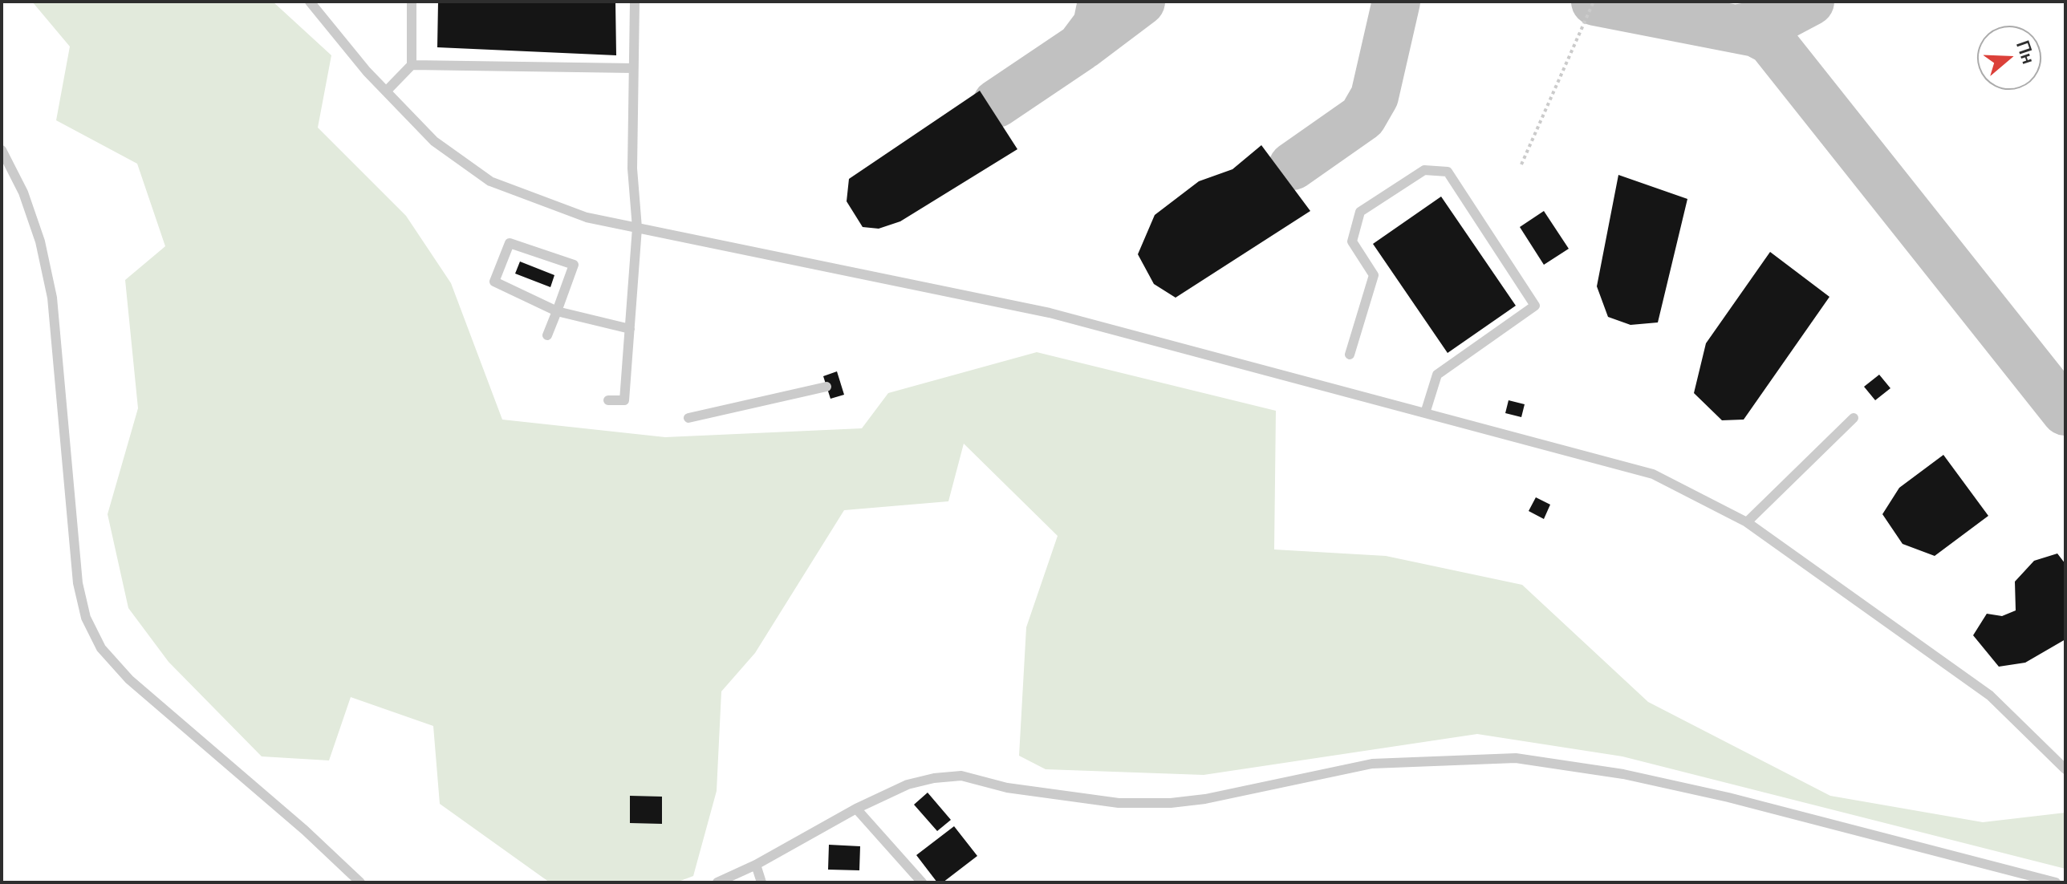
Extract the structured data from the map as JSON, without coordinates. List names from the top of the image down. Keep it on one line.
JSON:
{"north":"right"}
